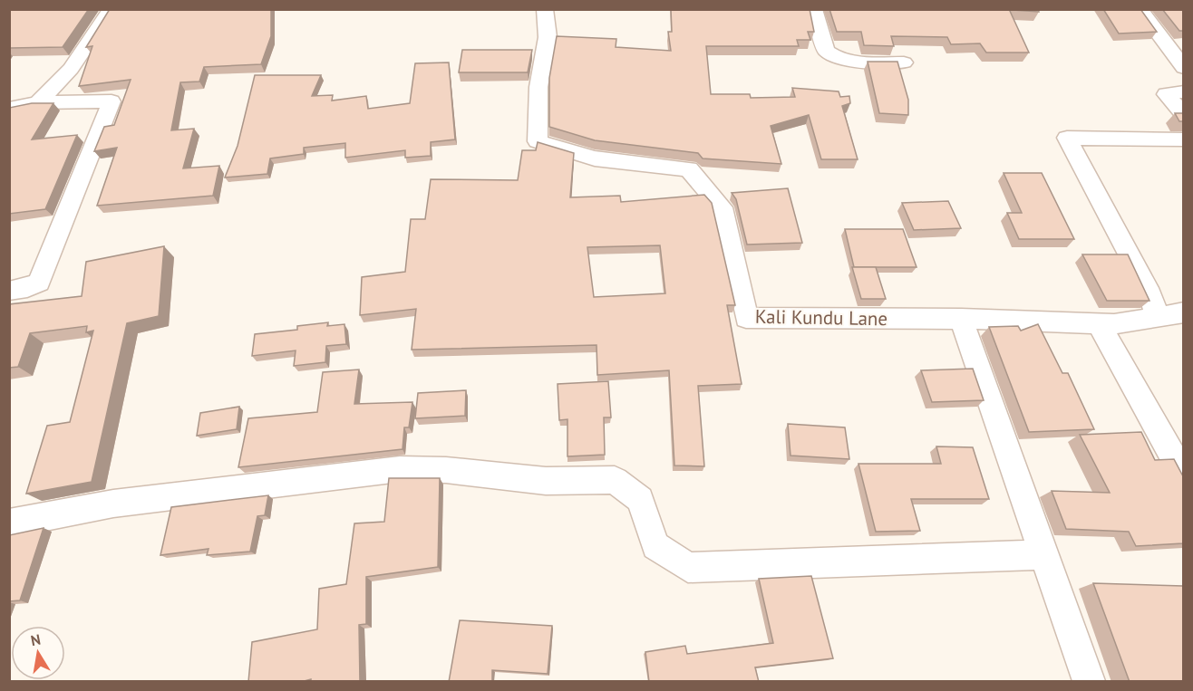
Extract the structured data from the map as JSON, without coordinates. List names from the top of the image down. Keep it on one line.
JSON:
{"streets":{"street":["Kali Kundu Lane"]},"north":"top"}
